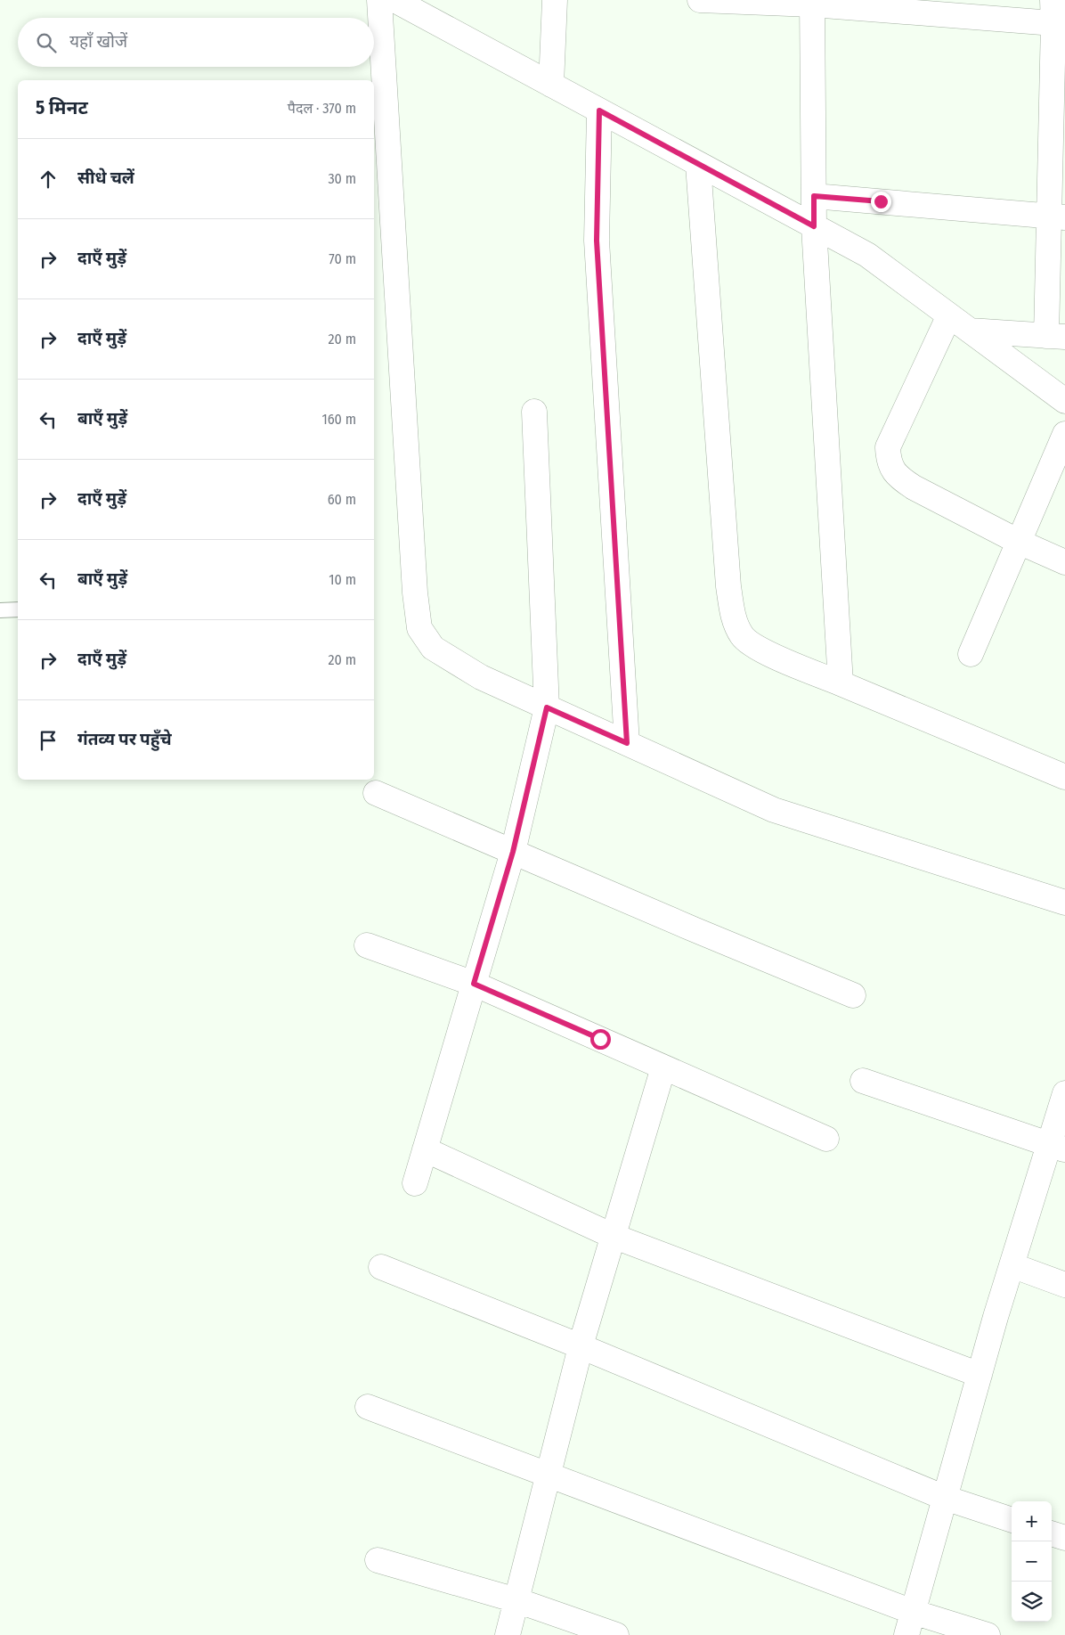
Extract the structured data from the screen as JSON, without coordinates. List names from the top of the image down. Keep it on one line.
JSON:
{"page":{"search":"यहाँ खोजें","heading":["5 मिनट","पैदल · 370 m"],"list":[["सीधे चलें","30 m"],["दाएँ मुड़ें","70 m"],["दाएँ मुड़ें","20 m"],["बाएँ मुड़ें","160 m"],["दाएँ मुड़ें","60 m"],["बाएँ मुड़ें","10 m"],["दाएँ मुड़ें","20 m"],"गंतव्य पर पहुँचे"],"map_buttons":["+","−"]}}
